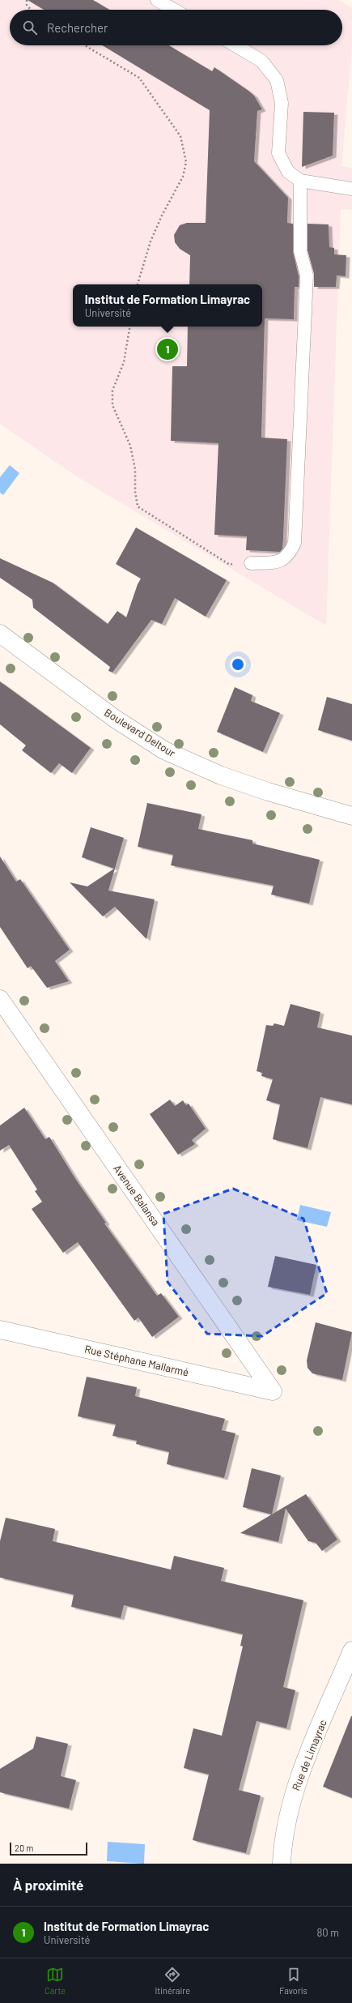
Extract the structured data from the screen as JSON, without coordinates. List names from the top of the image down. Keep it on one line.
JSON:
{"streets":{"street":["Boulevard Deltour","Avenue Balansa","Rue Stéphane Mallarmé","Rue de Limayrac"]},"crossings":[["Avenue Balansa","Rue Stéphane Mallarmé"]],"scale_bar":"20 m","page":{"search":"Rechercher","popup":["Institut de Formation Limayrac","Université"],"pins":"1","scale":"20 m","heading":"À proximité","list":[{"mark":"1","name":"Institut de Formation Limayrac","note":"Université","value":"80 m"}],"nav":["Carte","Itinéraire","Favoris"]}}
